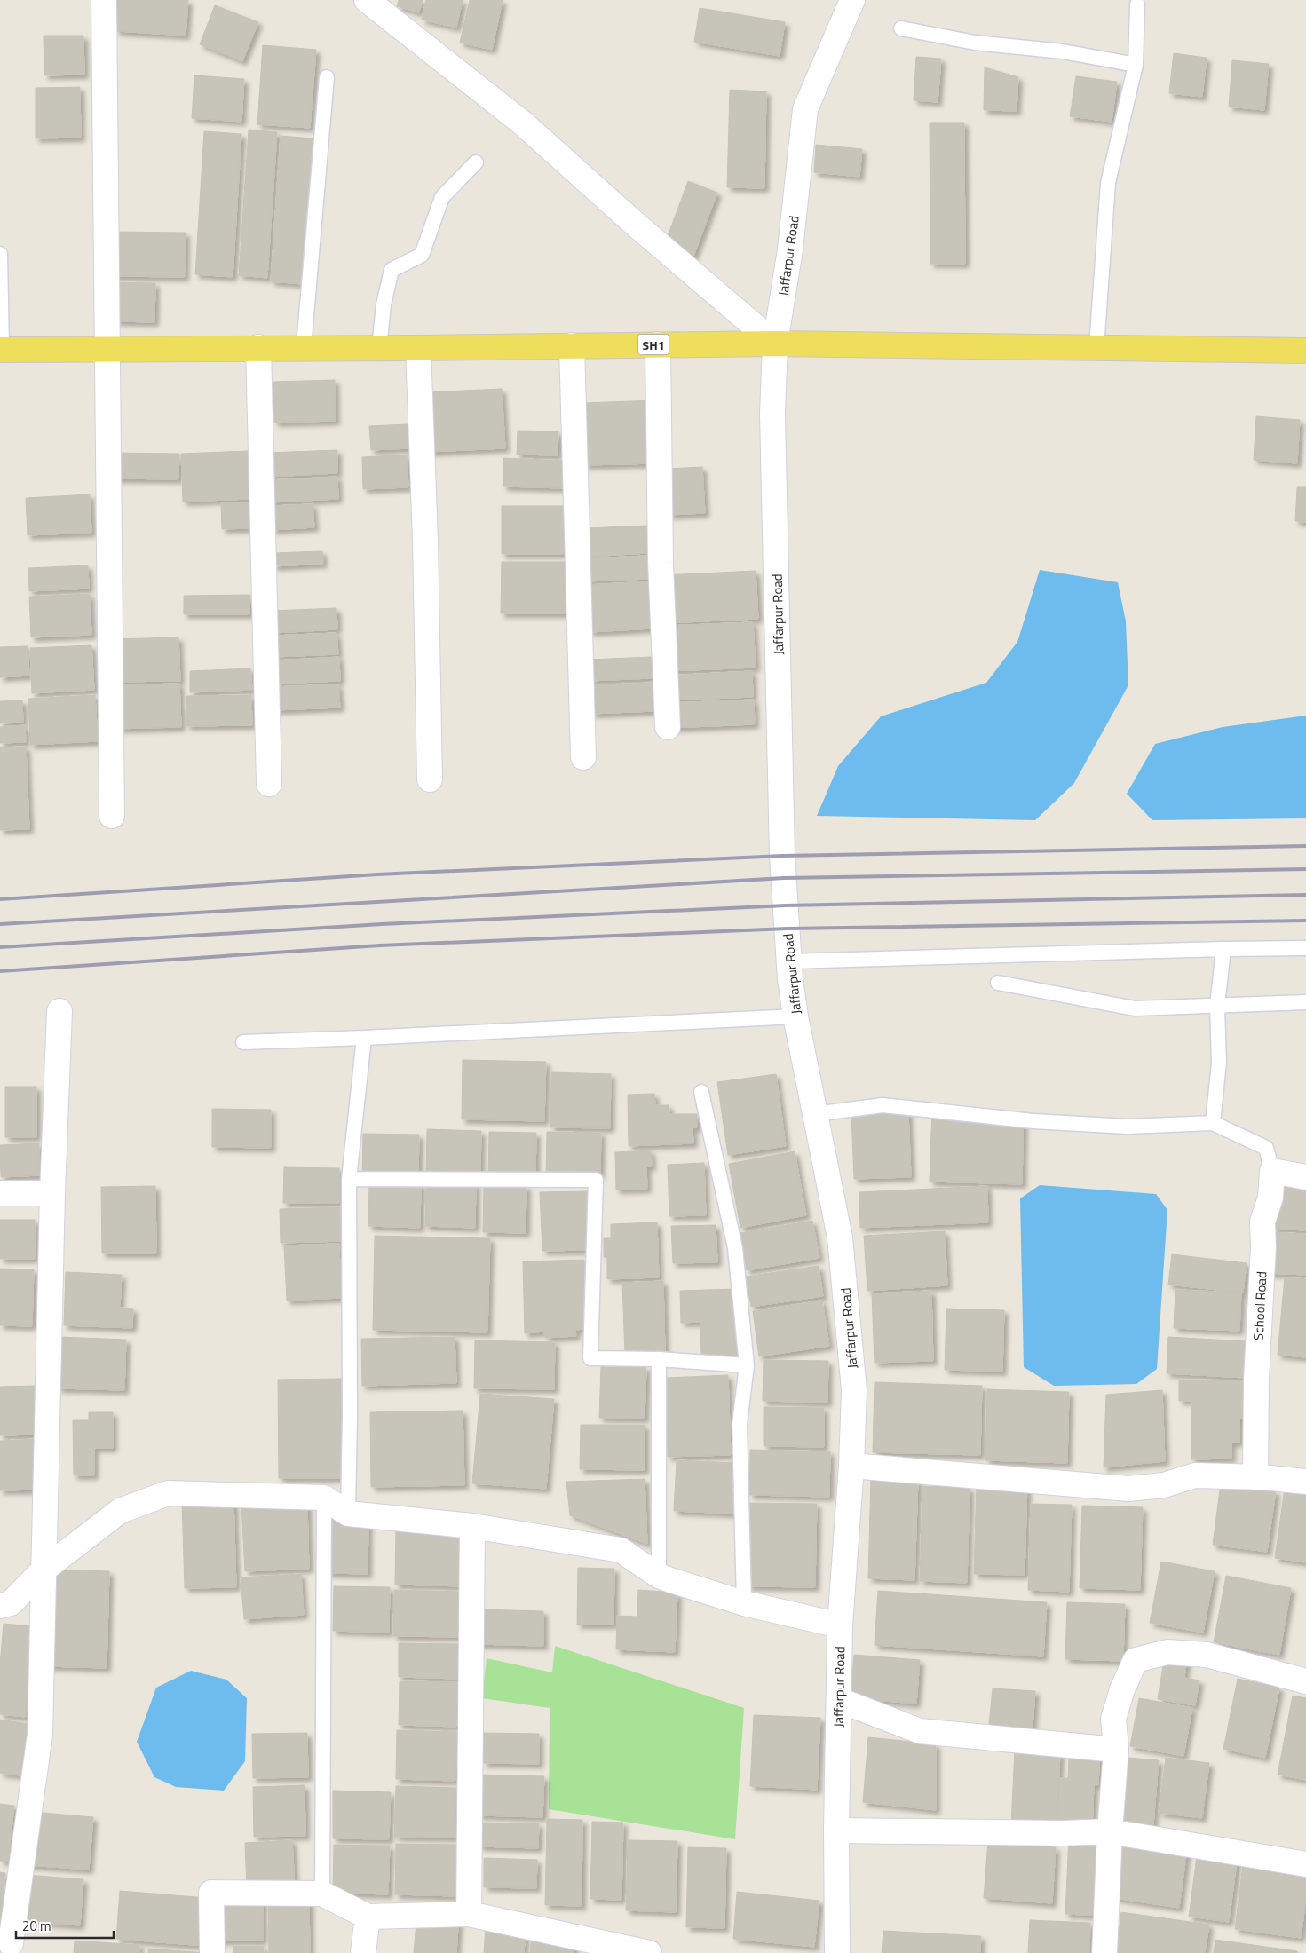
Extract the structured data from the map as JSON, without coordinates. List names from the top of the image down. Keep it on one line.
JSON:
{"streets":{"main road":["SH1"],"street":["Jaffarpur Road","School Road"]},"crossings":[["Jaffarpur Road","SH1"]],"scale_bar":"20 m"}
